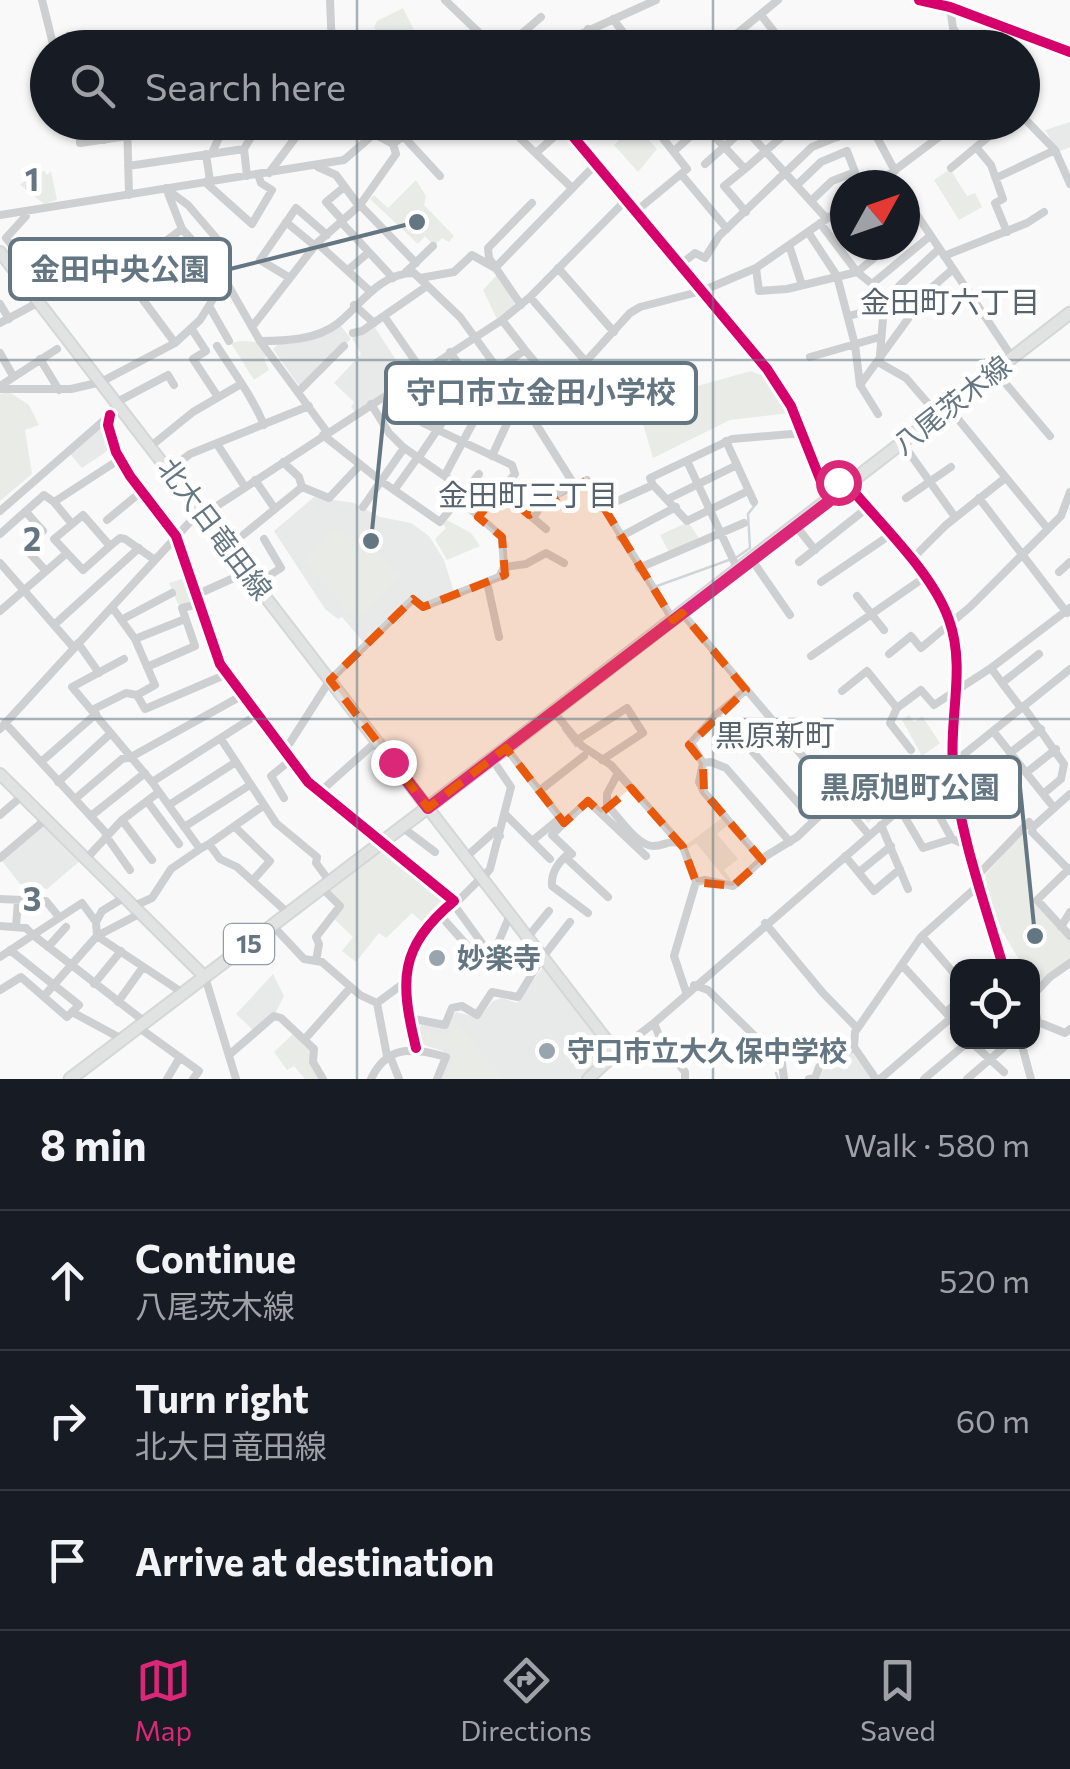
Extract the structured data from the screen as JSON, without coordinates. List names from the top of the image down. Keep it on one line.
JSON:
{"streets":{"main road":["八尾茨木線","北大日竜田線","15"]},"crossings":[["八尾茨木線","北大日竜田線"]],"districts":["金田町六丁目","金田町三丁目","黒原新町"],"places":["金田中央公園","守口市立金田小学校","黒原旭町公園","妙楽寺","守口市立大久保中学校"],"north":"top right","page":{"search":"Search here","heading":["8 min","Walk · 580 m"],"list":[["Continue","八尾茨木線","520 m"],["Turn right","北大日竜田線","60 m"],"Arrive at destination"],"nav":["Map","Directions","Saved"]},"grid":{"rows":["1","2","3"]}}
